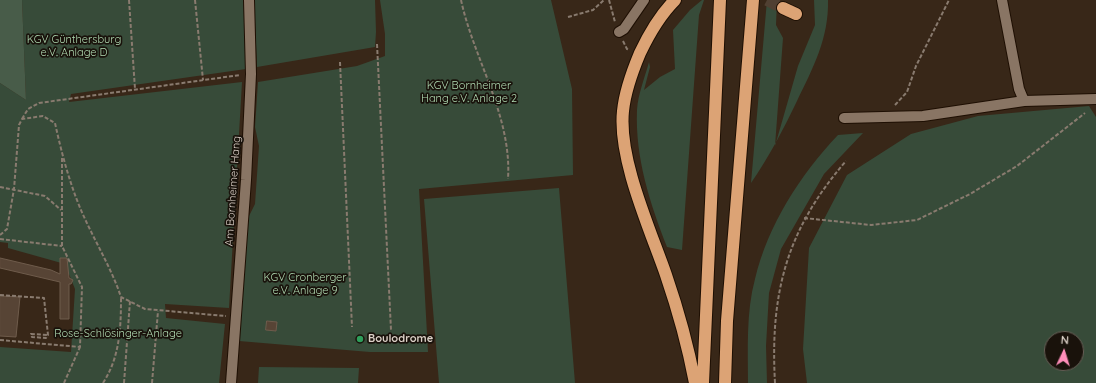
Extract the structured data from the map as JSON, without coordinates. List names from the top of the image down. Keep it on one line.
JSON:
{"streets":{"street":["Am Bornheimer Hang"]},"parks":["KGV Günthersburg e.V. Anlage D","KGV Bornheimer Hang e.V. Anlage 2","KGV Cronberger e.V. Anlage 9","Rose-Schlösinger-Anlage"],"places":["Boulodrome"],"north":"top"}
